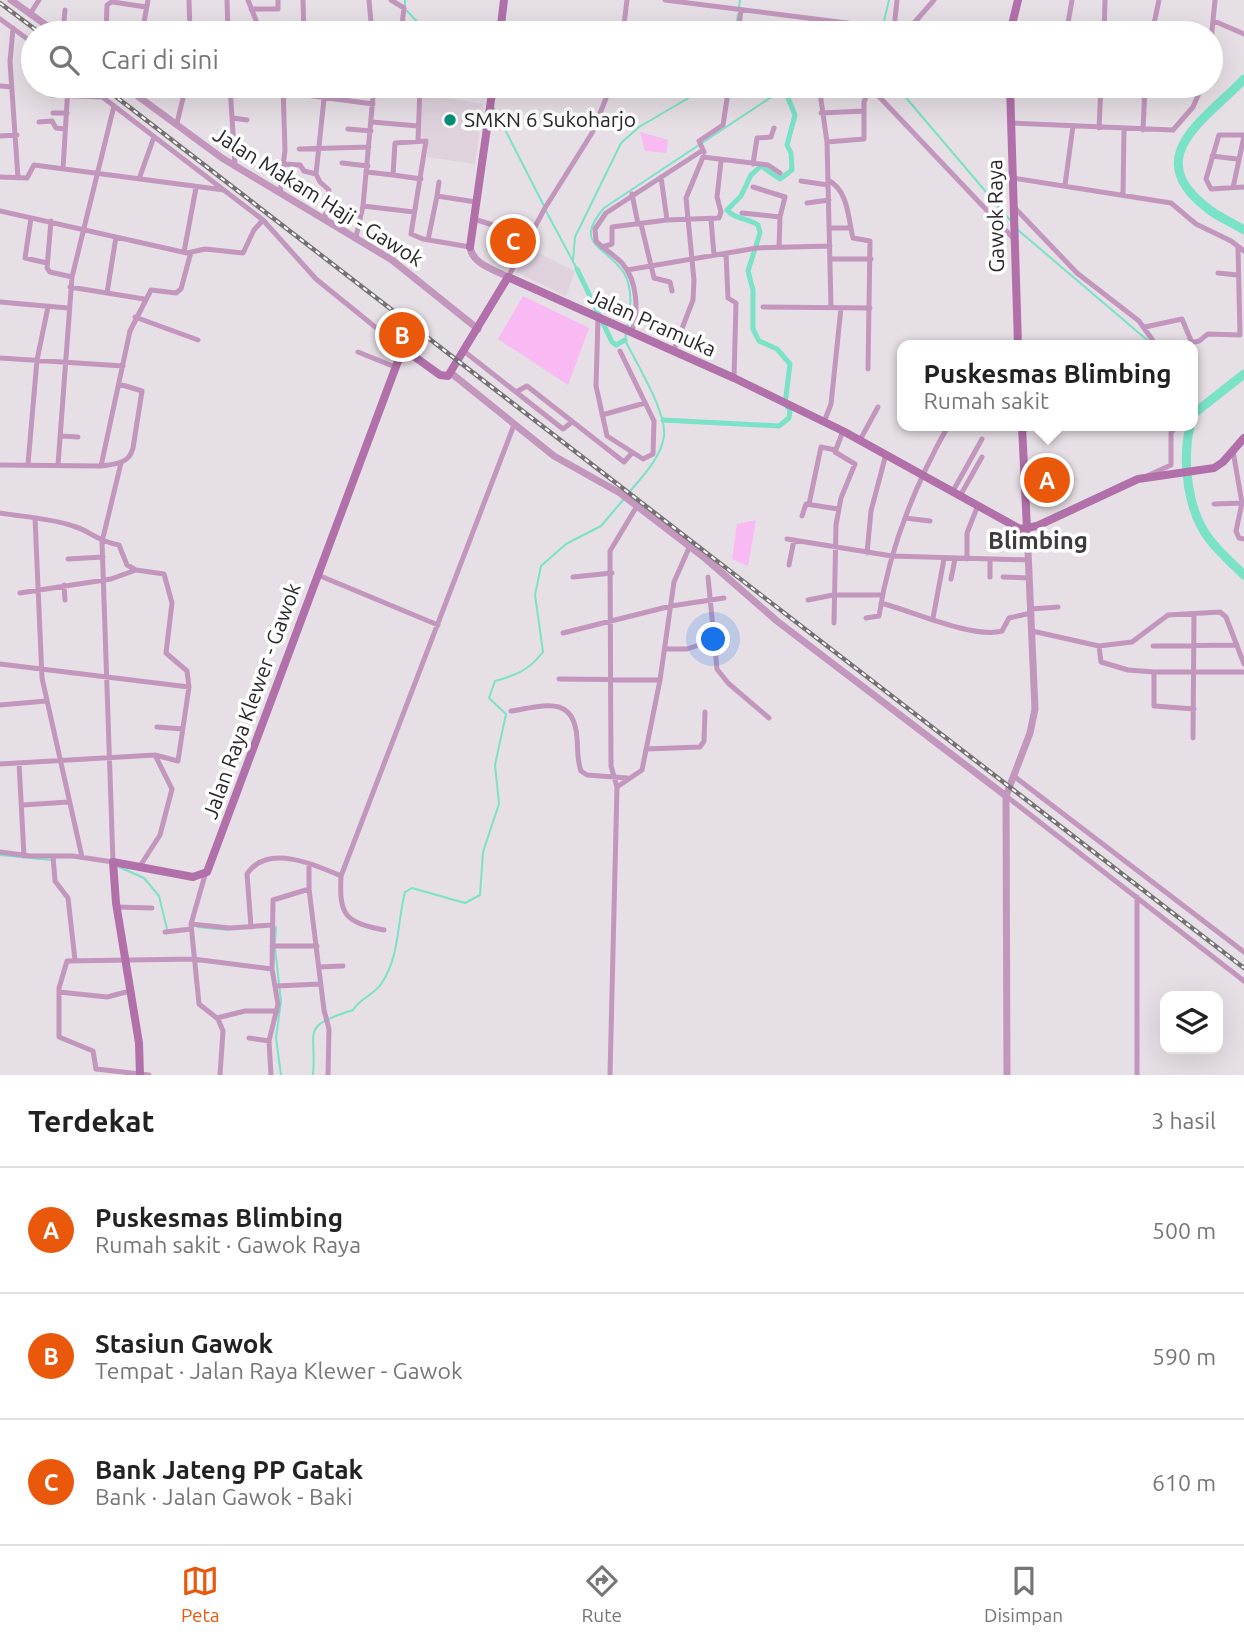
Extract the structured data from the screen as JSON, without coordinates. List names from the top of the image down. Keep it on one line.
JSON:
{"streets":{"main road":["Gawok Raya","Jalan Pramuka","Jalan Raya Klewer - Gawok"],"street":["Jalan Makam Haji - Gawok"]},"districts":["Blimbing"],"places":["SMKN 6 Sukoharjo"],"page":{"search":"Cari di sini","pins":["C","B","A"],"popup":["Puskesmas Blimbing","Rumah sakit"],"heading":["Terdekat","3 hasil"],"list":[{"mark":"A","name":"Puskesmas Blimbing","note":"Rumah sakit · Gawok Raya","value":"500 m"},{"mark":"B","name":"Stasiun Gawok","note":"Tempat · Jalan Raya Klewer - Gawok","value":"590 m"},{"mark":"C","name":"Bank Jateng PP Gatak","note":"Bank · Jalan Gawok - Baki","value":"610 m"}],"nav":["Peta","Rute","Disimpan"]}}
